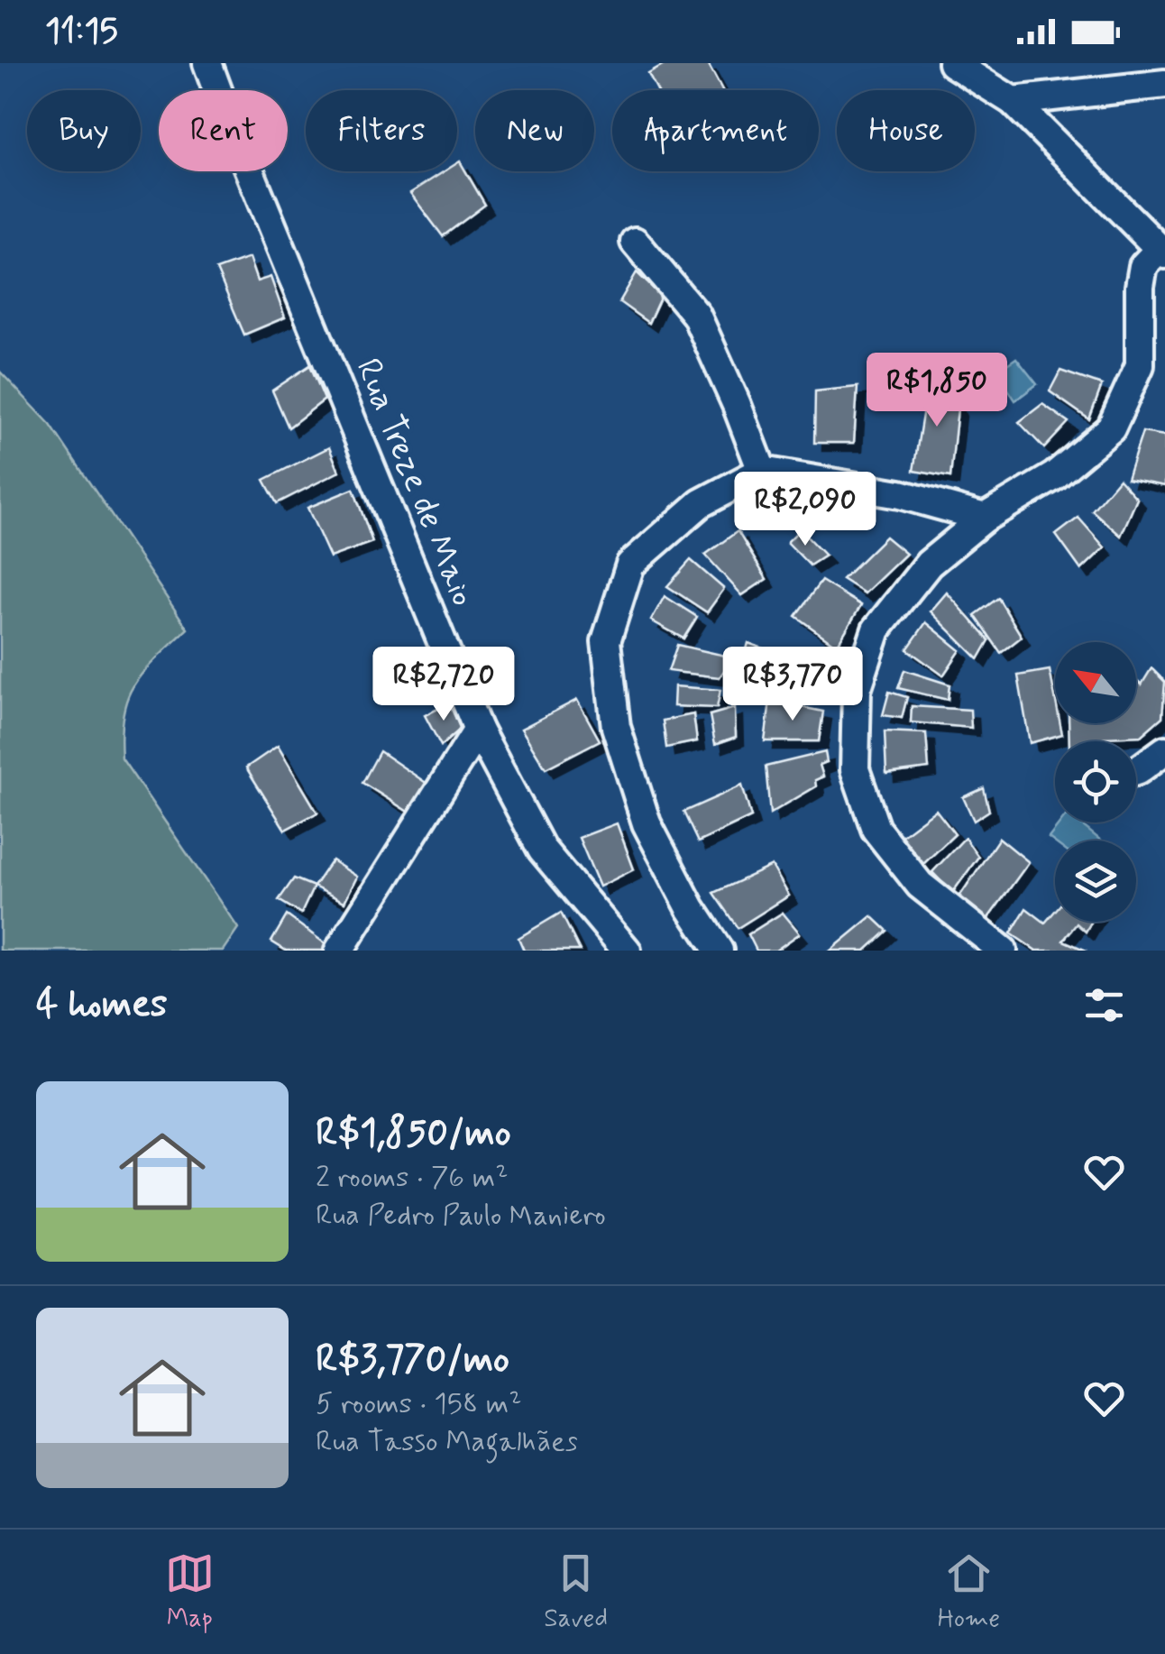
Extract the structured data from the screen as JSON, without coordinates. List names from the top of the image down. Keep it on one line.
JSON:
{"streets":{"street":["Rua Treze de Maio"]},"north":"top left","page":{"status":"11:15","chip":["Buy","Rent","Filters","New","Apartment","House"],"price":["R$1,850","R$2,090","R$2,720","R$3,770"],"heading":"4 homes","list":[{"name":"R$1,850/mo","note":"2 rooms · 76 m² · Rua Pedro Paulo Maniero"},{"name":"R$3,770/mo","note":"5 rooms · 158 m² · Rua Tasso Magalhães"}],"tabs":["Map","Saved","Home"]}}
